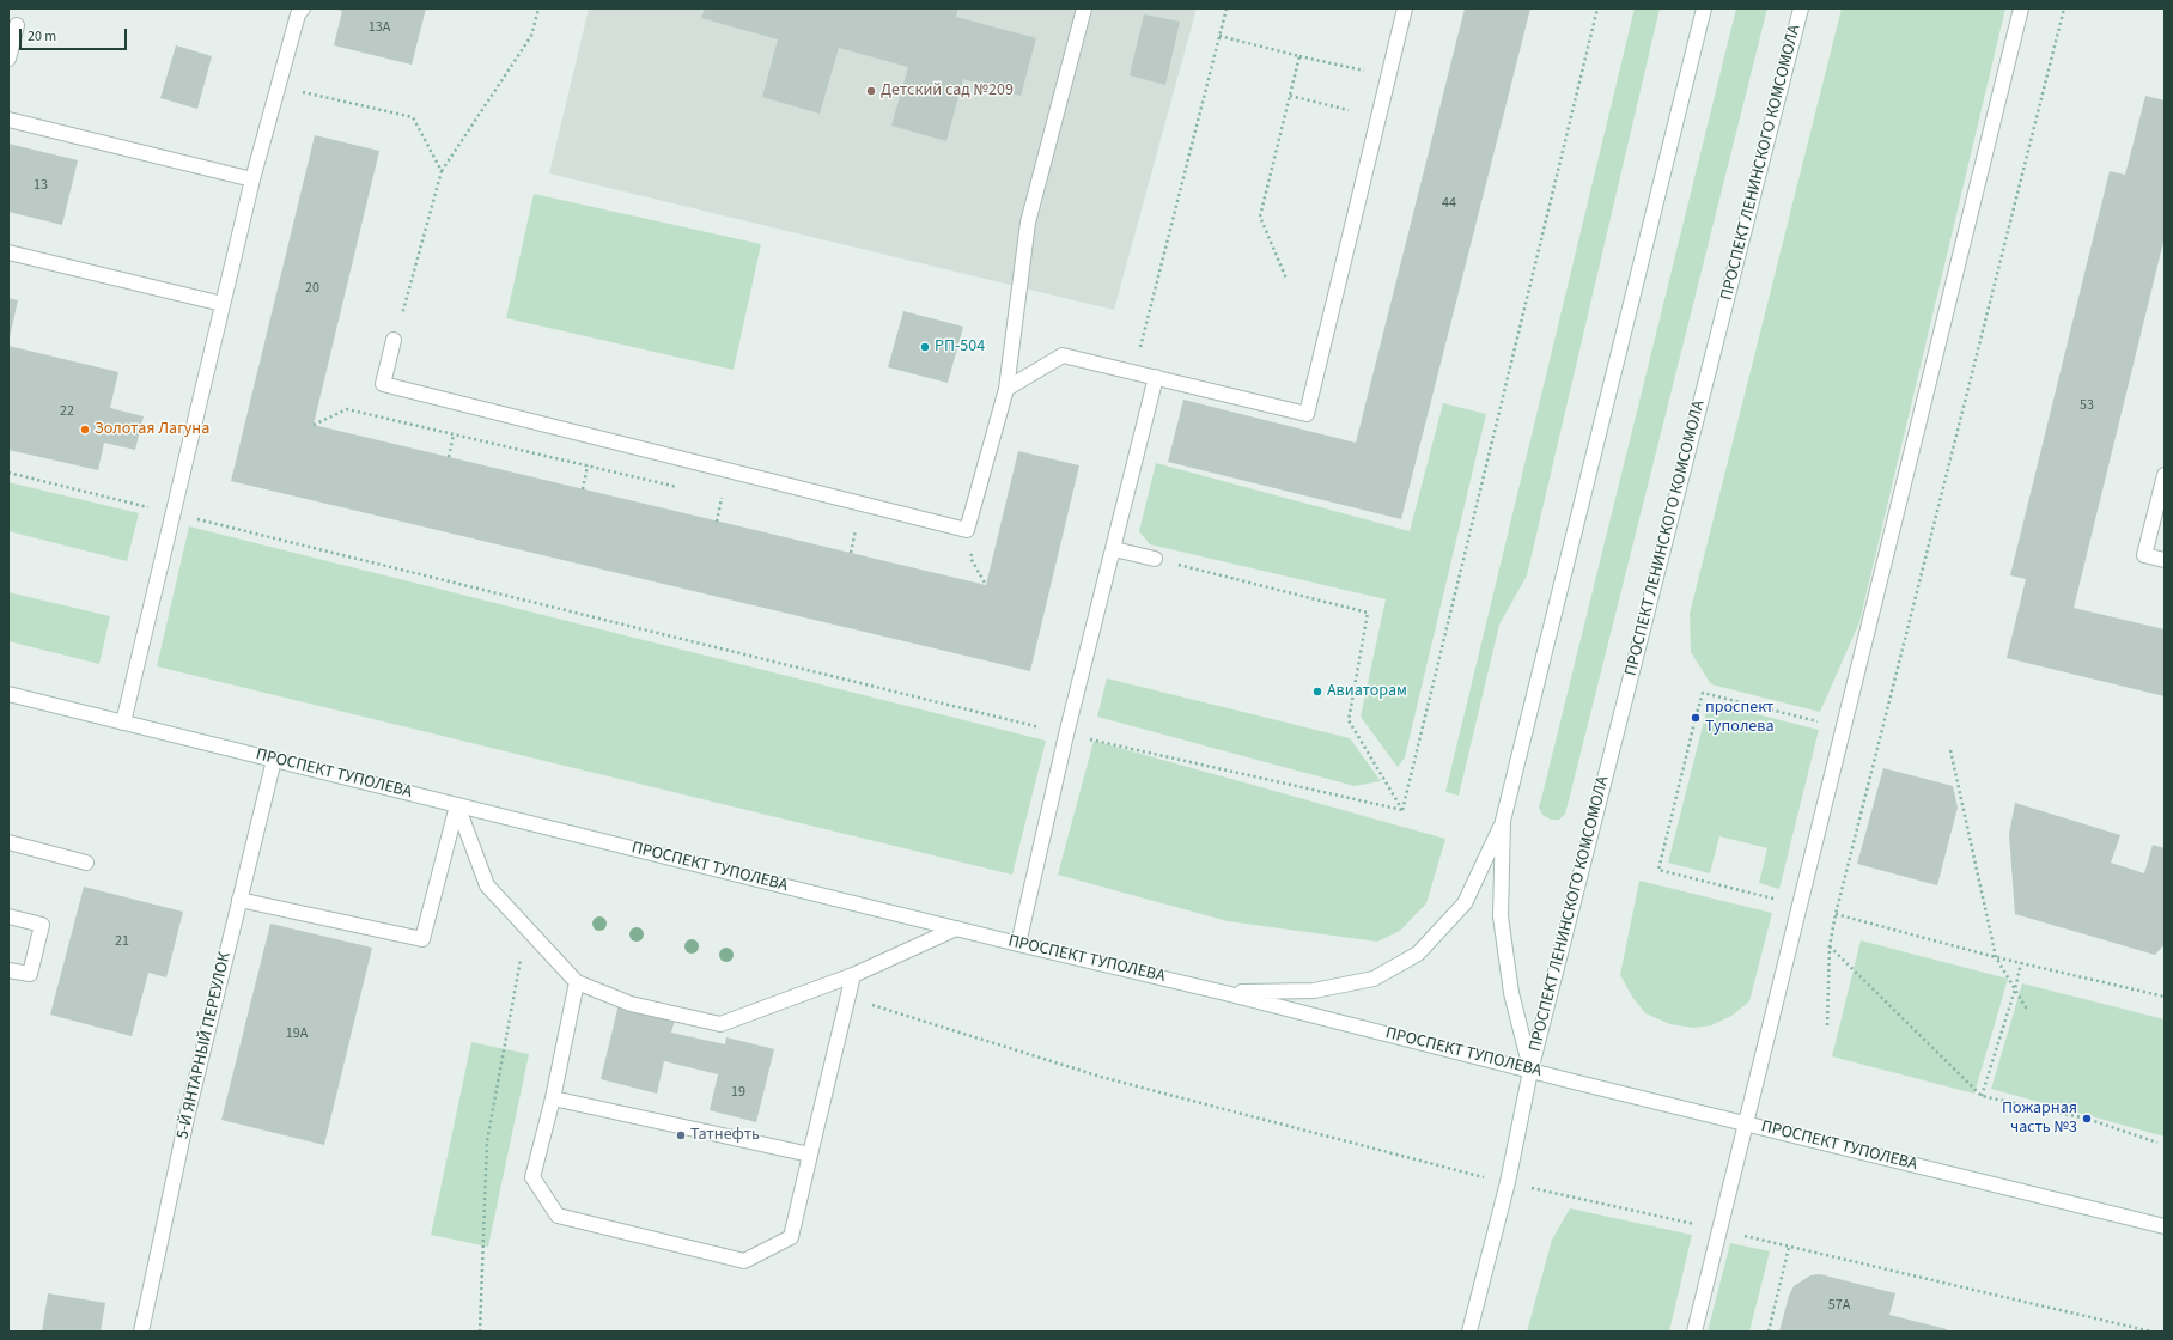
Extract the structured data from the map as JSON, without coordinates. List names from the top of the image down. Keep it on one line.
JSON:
{"streets":{"main road":["ПРОСПЕКТ ЛЕНИНСКОГО КОМСОМОЛА","ПРОСПЕКТ ТУПОЛЕВА","5-Й ЯНТАРНЫЙ ПЕРЕУЛОК"]},"crossings":[["ПРОСПЕКТ ЛЕНИНСКОГО КОМСОМОЛА","ПРОСПЕКТ ТУПОЛЕВА"],["ПРОСПЕКТ ТУПОЛЕВА","5-Й ЯНТАРНЫЙ ПЕРЕУЛОК"]],"places":["Детский сад №209","РП-504","Золотая Лагуна","Авиаторам","проспект Туполева","Пожарная часть №3","Татнефть"],"house_numbers":["13А","13","44","20","53","22","21","19А","19","57А"],"scale_bar":"20 m"}
